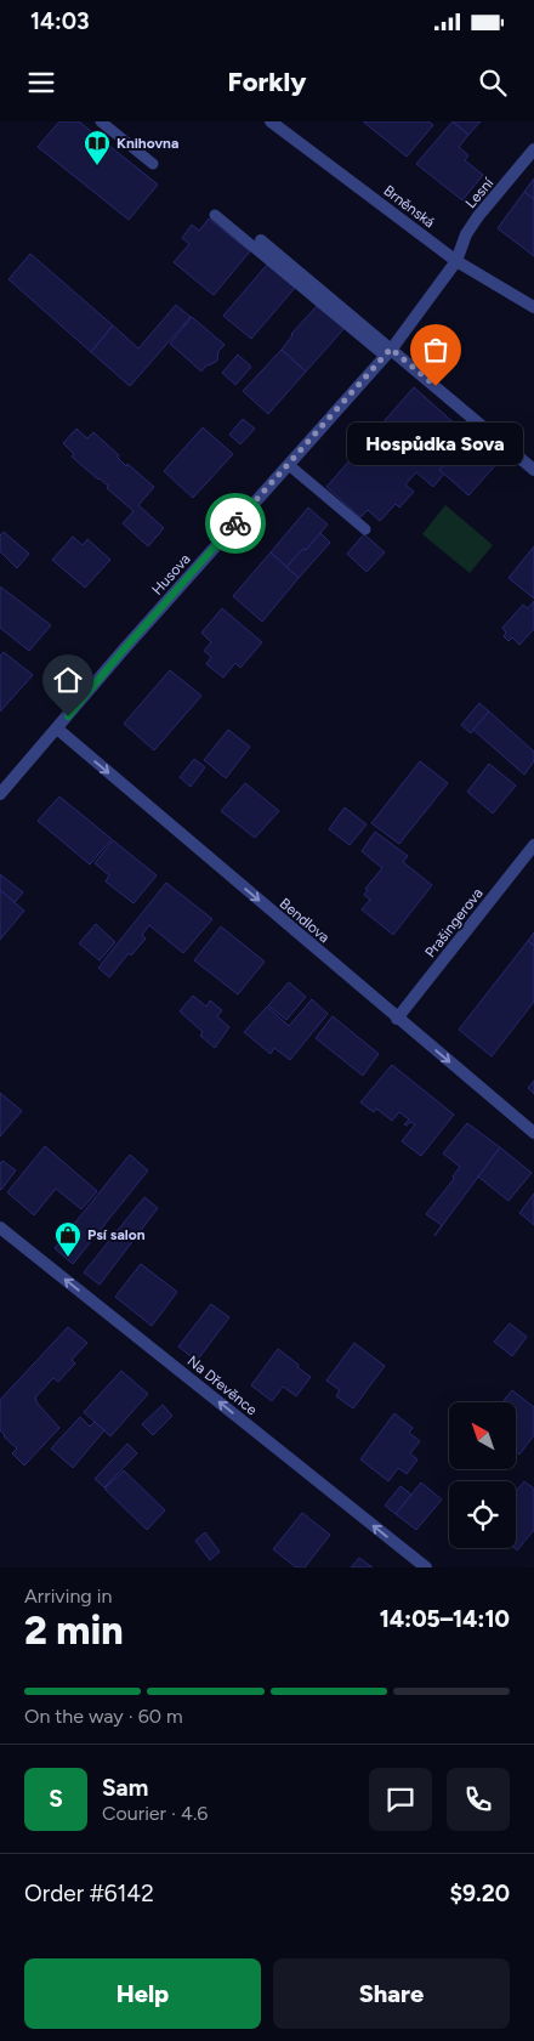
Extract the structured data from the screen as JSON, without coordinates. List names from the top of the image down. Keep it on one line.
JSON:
{"streets":{"street":["Lesní","Brněnská","Husova","Bendlova","Prašingerova","Na Dřevěnce"]},"crossings":[["Lesní","Brněnská"],["Lesní","Husova"],["Brněnská","Husova"],["Husova","Bendlova"],["Bendlova","Prašingerova"]],"one_way":["Bendlova","Na Dřevěnce"],"places":{"library":["Knihovna"],"other":["Hospůdka Sova"],"shop":["Psí salon"]},"north":"top left","page":{"status":"14:03","header":"Forkly","bubble":"Hospůdka Sova","heading":["2 min","Arriving in","14:05–14:10"],"panel":["Sam","Courier · 4.6","Order #6142","$9.20"],"bar":"On the way · 60 m","round":"S","buttons":["Help","Share"]}}
